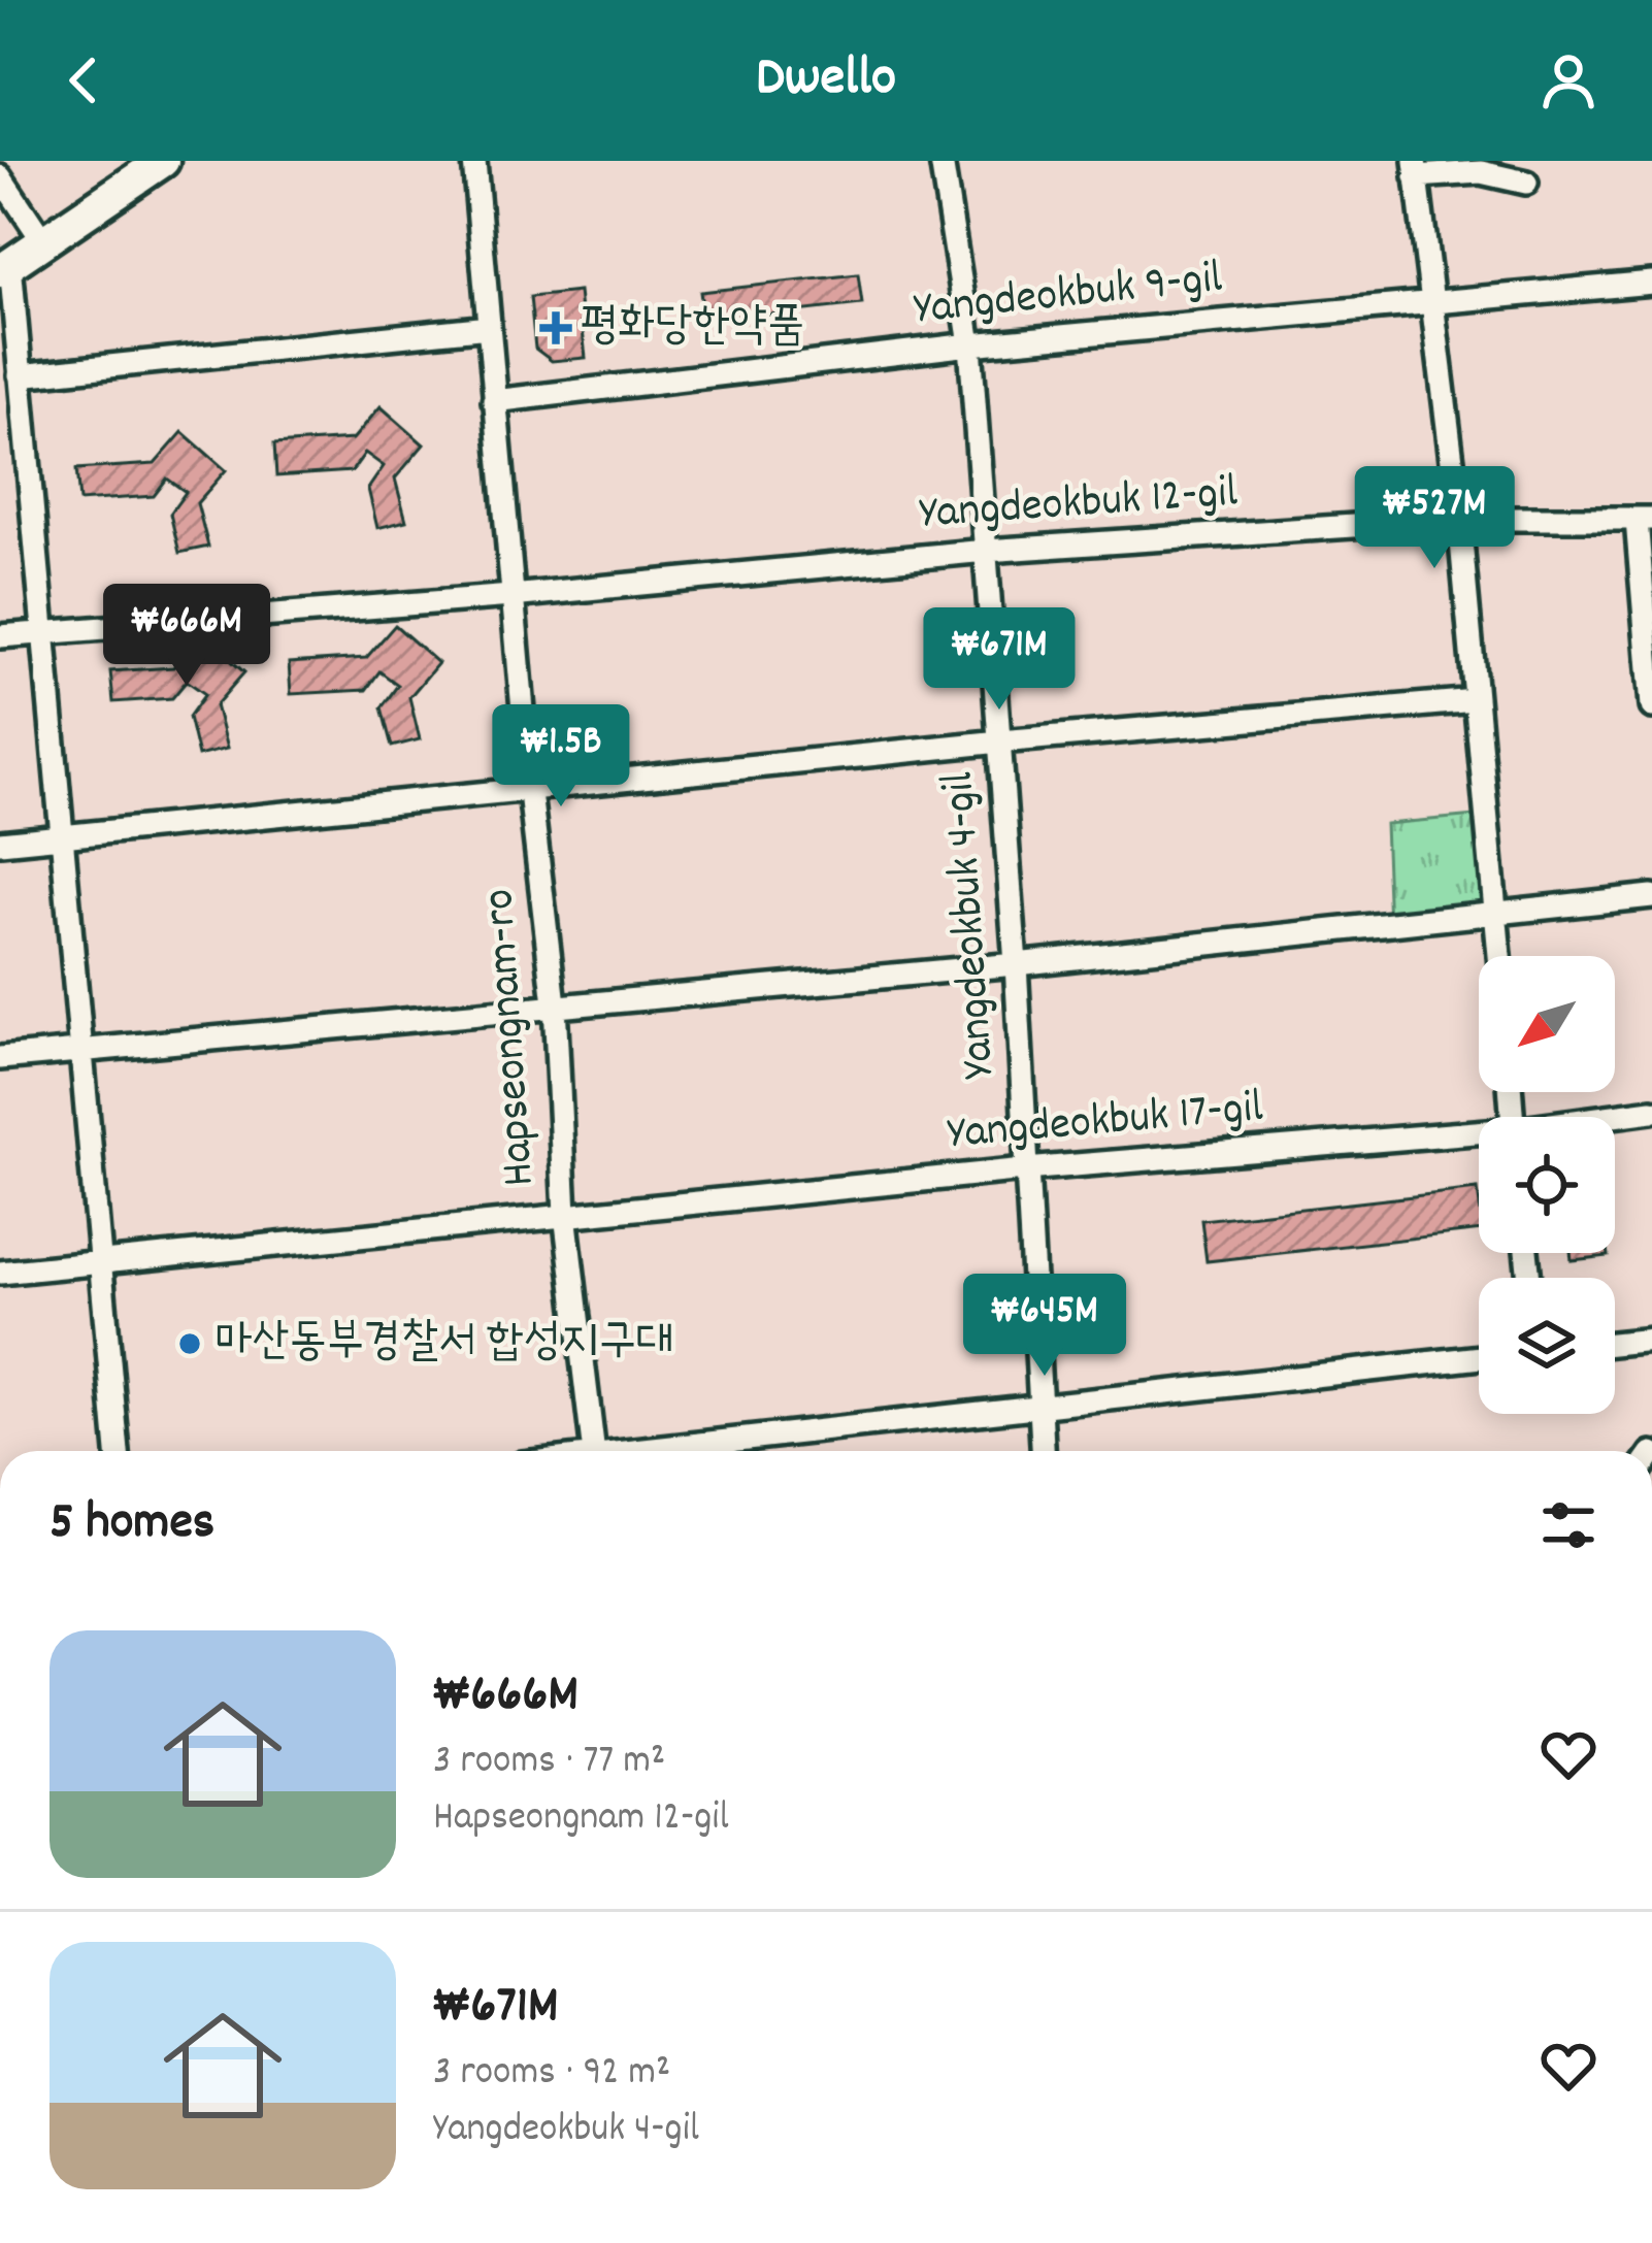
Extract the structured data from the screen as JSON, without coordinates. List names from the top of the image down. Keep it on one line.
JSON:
{"streets":{"street":["Yangdeokbuk 9-gil","Yangdeokbuk 12-gil","Yangdeokbuk 4-gil","Hapseongnam-ro","Yangdeokbuk 17-gil"]},"crossings":[["Yangdeokbuk 9-gil","Yangdeokbuk 4-gil"],["Yangdeokbuk 9-gil","Hapseongnam-ro"],["Yangdeokbuk 12-gil","Yangdeokbuk 4-gil"],["Yangdeokbuk 12-gil","Hapseongnam-ro"],["Yangdeokbuk 4-gil","Yangdeokbuk 17-gil"],["Hapseongnam-ro","Yangdeokbuk 17-gil"]],"places":{"health":["평화당한약품"],"other":["마산동부경찰서 합성지구대"]},"north":"bottom left","page":{"header":"Dwello","price":["₩527M","₩666M","₩671M","₩1.5B","₩645M"],"heading":"5 homes","list":[{"name":"₩666M","note":"3 rooms · 77 m² · Hapseongnam 12-gil"},{"name":"₩671M","note":"3 rooms · 92 m² · Yangdeokbuk 4-gil"}]}}
